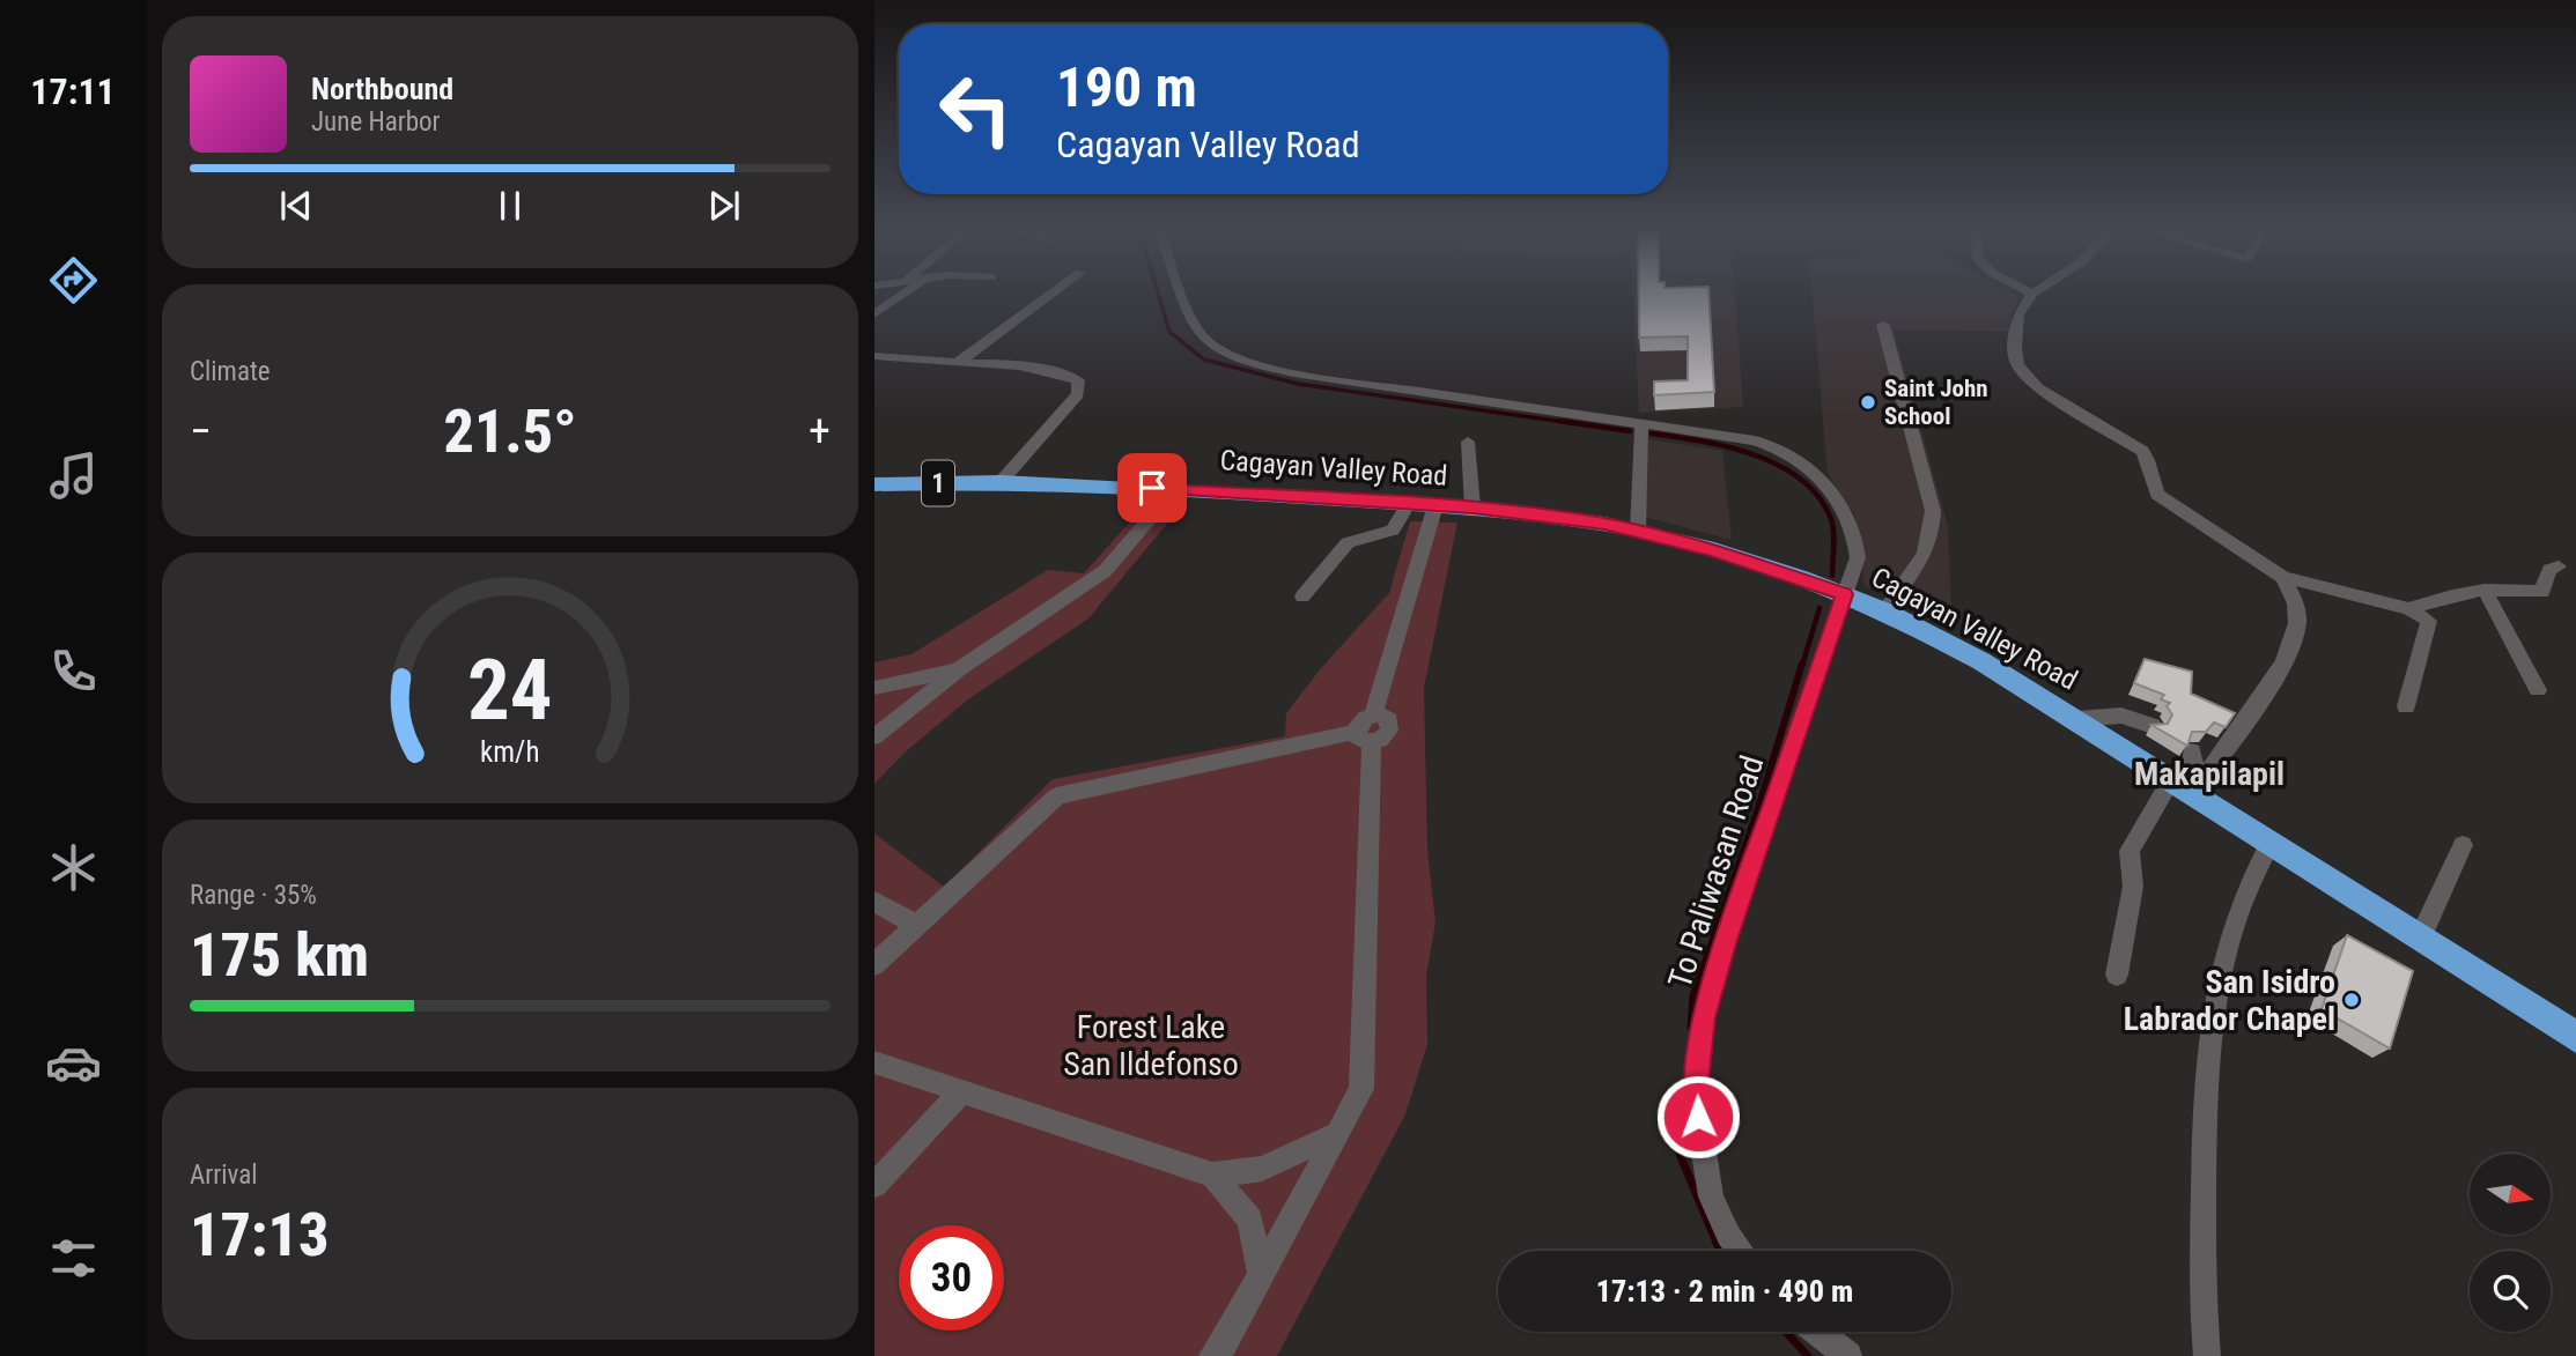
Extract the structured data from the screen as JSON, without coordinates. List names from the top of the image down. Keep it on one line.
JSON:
{"streets":{"highway":["Cagayan Valley Road","1"],"street":["To Paliwasan Road"]},"crossings":[["Cagayan Valley Road","To Paliwasan Road"]],"districts":["Makapilapil"],"parks":["Forest Lake San Ildefonso"],"places":["Saint John School","San Isidro Labrador Chapel"],"north":"right","page":{"tabs":"17:11","turn":["190 m","Cagayan Valley Road"],"song":["Northbound","June Harbor"],"tile":["Climate",["Range · 35%","175 km"],["Arrival","17:13"]],"heat":["−","21.5°","+"],"limit":"30","trip":"17:13 · 2 min · 490 m","gauge":["24","km/h"]}}
